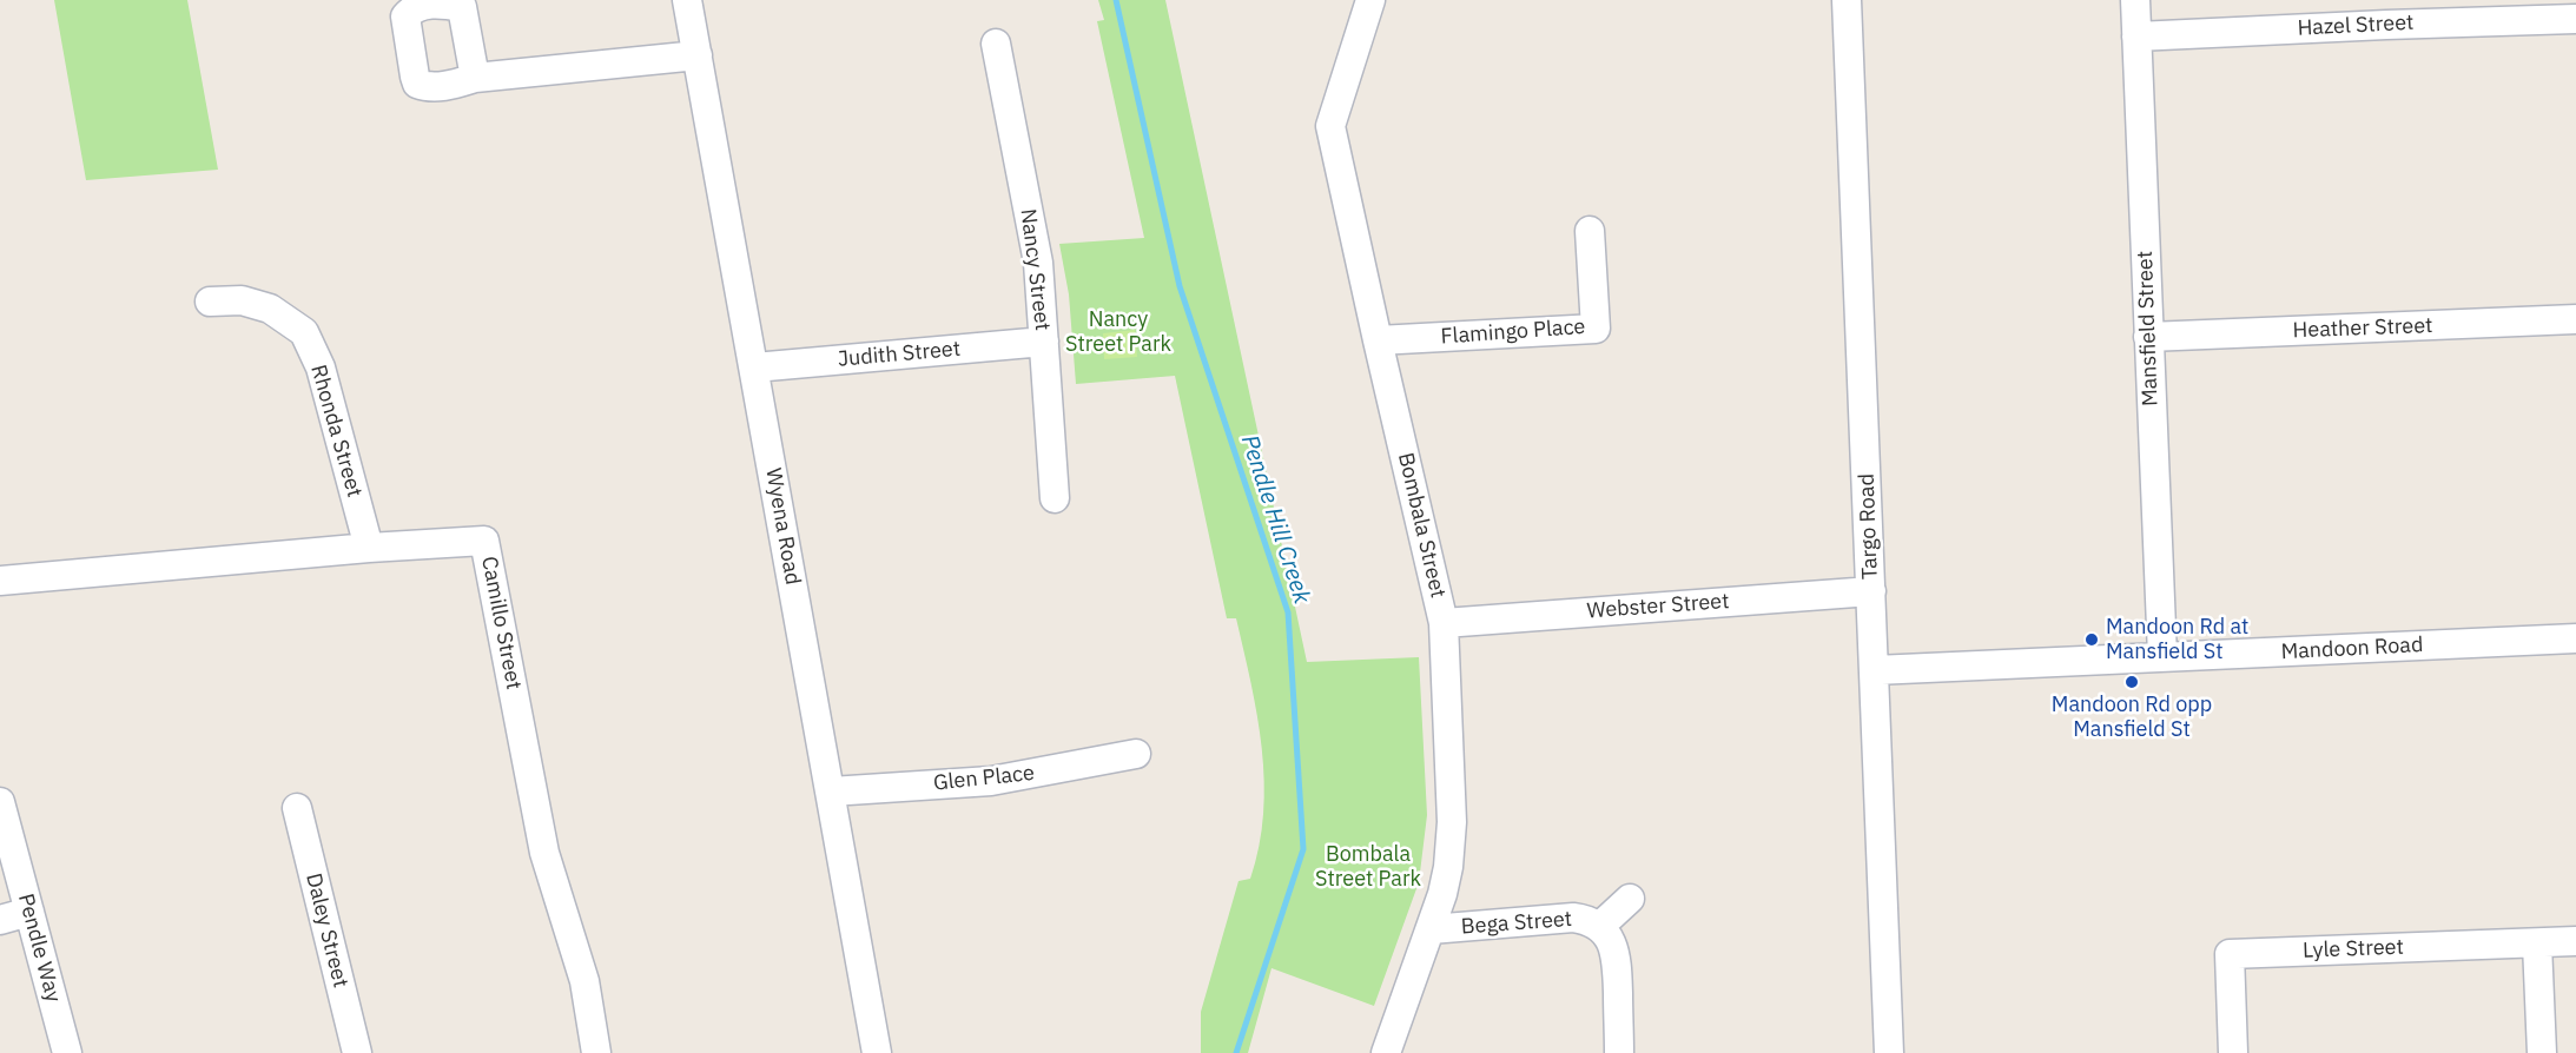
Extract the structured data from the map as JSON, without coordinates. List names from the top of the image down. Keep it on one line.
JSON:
{"streets":{"street":["Hazel Street","Nancy Street","Mansfield Street","Heather Street","Flamingo Place","Judith Street","Rhonda Street","Bombala Street","Wyena Road","Targo Road","Webster Street","Camillo Street","Mandoon Road","Glen Place","Bega Street","Daley Street","Pendle Way","Lyle Street"]},"crossings":[["Hazel Street","Mansfield Street"],["Nancy Street","Judith Street"],["Mansfield Street","Heather Street"],["Mansfield Street","Mandoon Road"],["Flamingo Place","Bombala Street"],["Judith Street","Wyena Road"],["Rhonda Street","Camillo Street"],["Bombala Street","Webster Street"],["Bombala Street","Bega Street"],["Wyena Road","Glen Place"],["Targo Road","Webster Street"],["Targo Road","Mandoon Road"]],"water":["Pendle Hill Creek"],"parks":["Nancy Street Park","Bombala Street Park"],"places":["Mandoon Rd at Mansfield St","Mandoon Rd opp Mansfield St"]}
